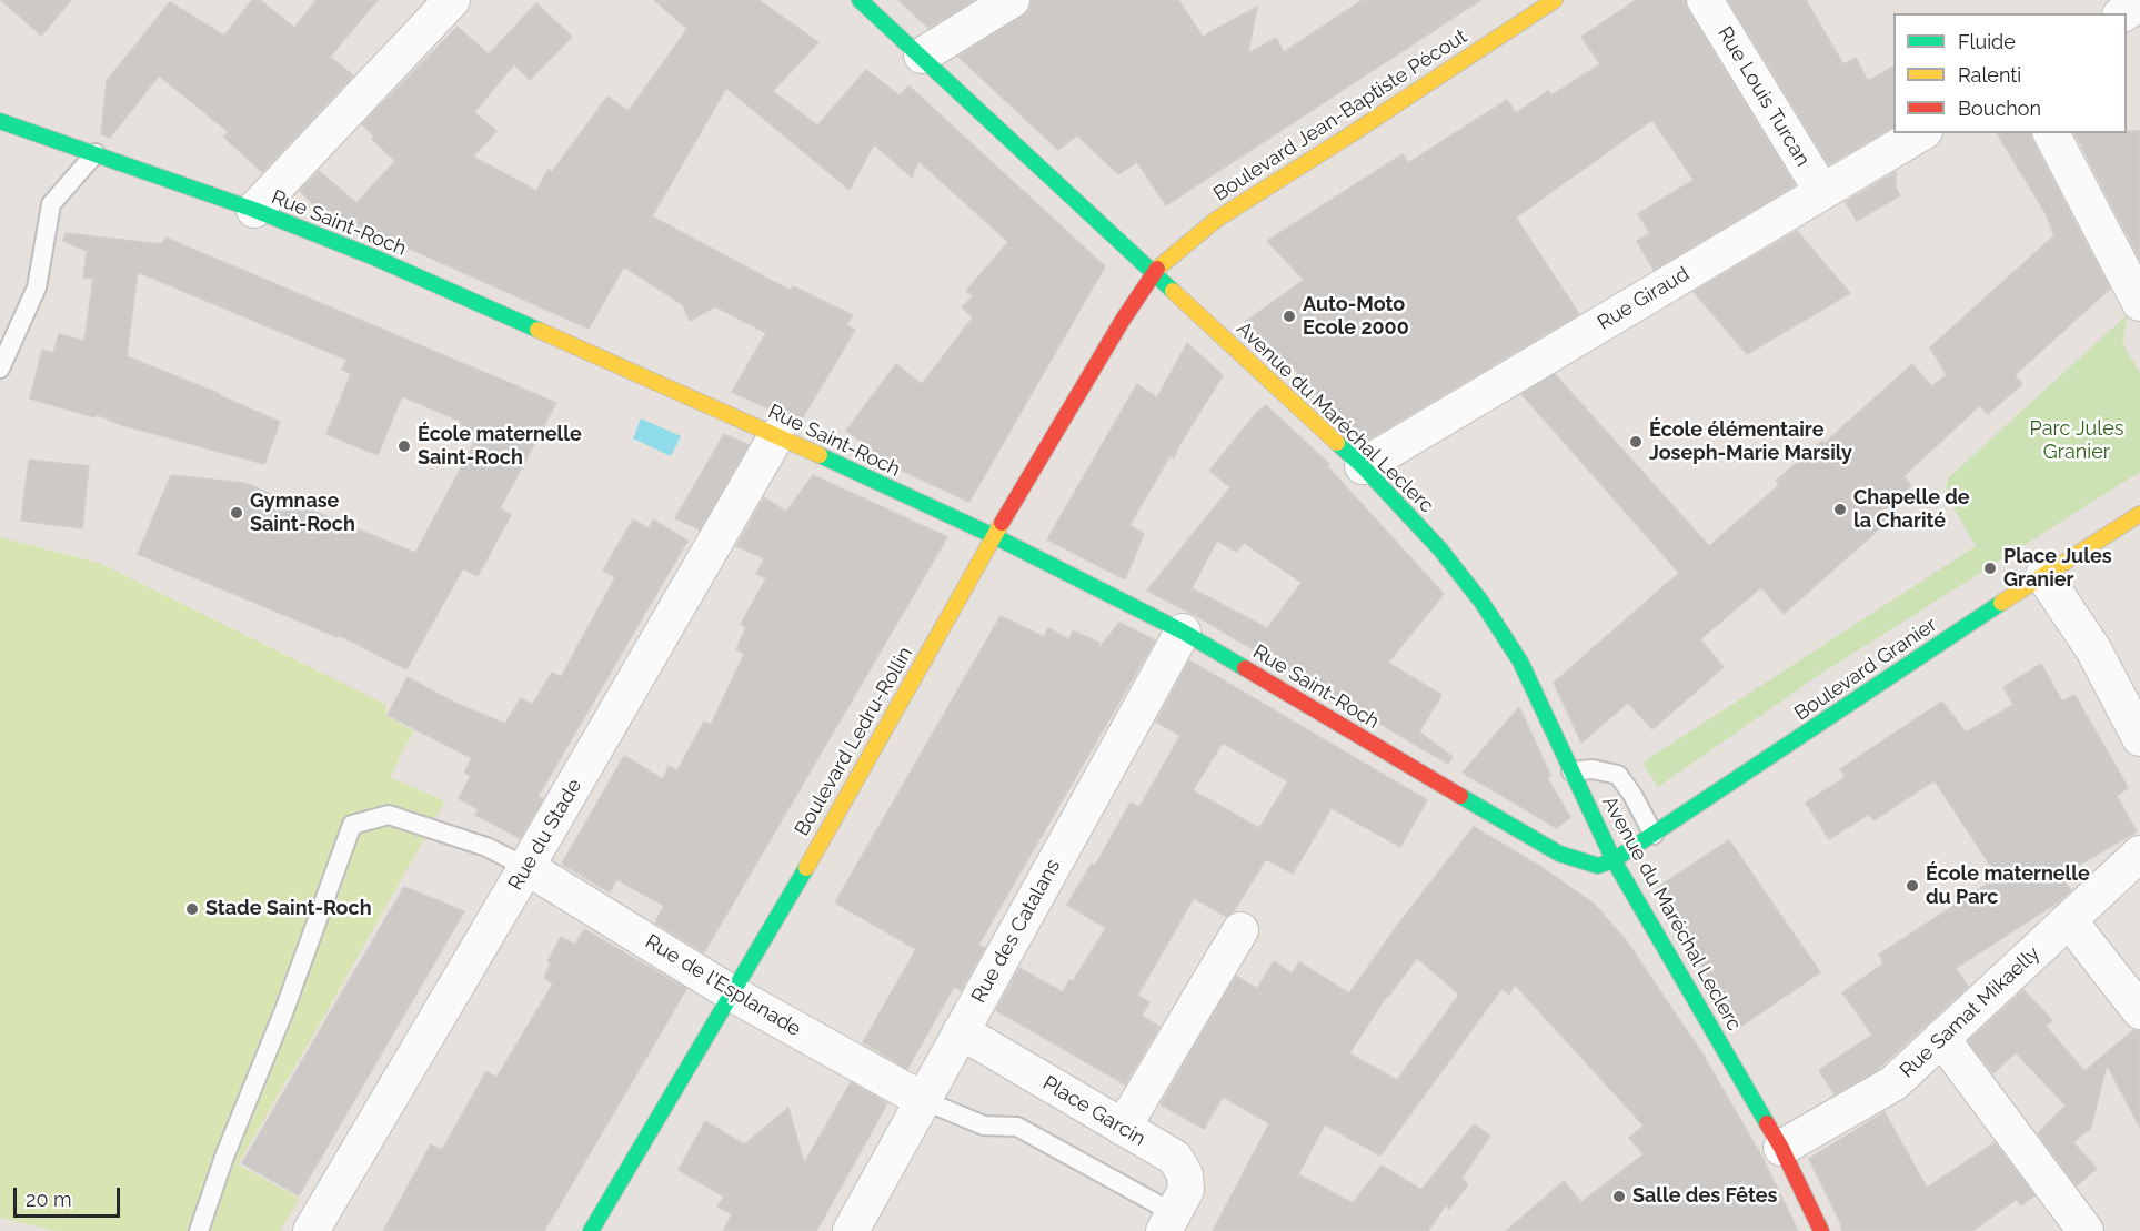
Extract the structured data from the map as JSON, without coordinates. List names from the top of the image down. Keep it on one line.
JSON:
{"streets":{"street":["Rue Louis Turcan","Boulevard Jean-Baptiste Pécout","Rue Saint-Roch","Rue Giraud","Avenue du Maréchal Leclerc","Boulevard Granier","Boulevard Ledru-Rollin","Rue du Stade","Rue des Catalans","Rue de l'Esplanade","Rue Samat Mikaelly","Place Garcin"]},"crossings":[["Rue Louis Turcan","Rue Giraud"],["Boulevard Jean-Baptiste Pécout","Avenue du Maréchal Leclerc"],["Boulevard Jean-Baptiste Pécout","Boulevard Ledru-Rollin"],["Rue Saint-Roch","Avenue du Maréchal Leclerc"],["Rue Saint-Roch","Boulevard Granier"],["Rue Saint-Roch","Boulevard Ledru-Rollin"],["Rue Saint-Roch","Rue du Stade"],["Rue Saint-Roch","Rue des Catalans"],["Rue Giraud","Avenue du Maréchal Leclerc"],["Avenue du Maréchal Leclerc","Boulevard Granier"],["Avenue du Maréchal Leclerc","Boulevard Ledru-Rollin"],["Avenue du Maréchal Leclerc","Rue Samat Mikaelly"],["Boulevard Ledru-Rollin","Rue de l'Esplanade"],["Rue du Stade","Rue de l'Esplanade"],["Rue des Catalans","Rue de l'Esplanade"],["Rue des Catalans","Place Garcin"],["Rue de l'Esplanade","Place Garcin"]],"parks":["Parc Jules Granier"],"places":["Auto-Moto Ecole 2000","École élémentaire Joseph-Marie Marsily","École maternelle Saint-Roch","Chapelle de la Charité","Gymnase Saint-Roch","Place Jules Granier","École maternelle du Parc","Stade Saint-Roch","Salle des Fêtes"],"legend":["Fluide","Ralenti","Bouchon"],"scale_bar":"20 m"}
